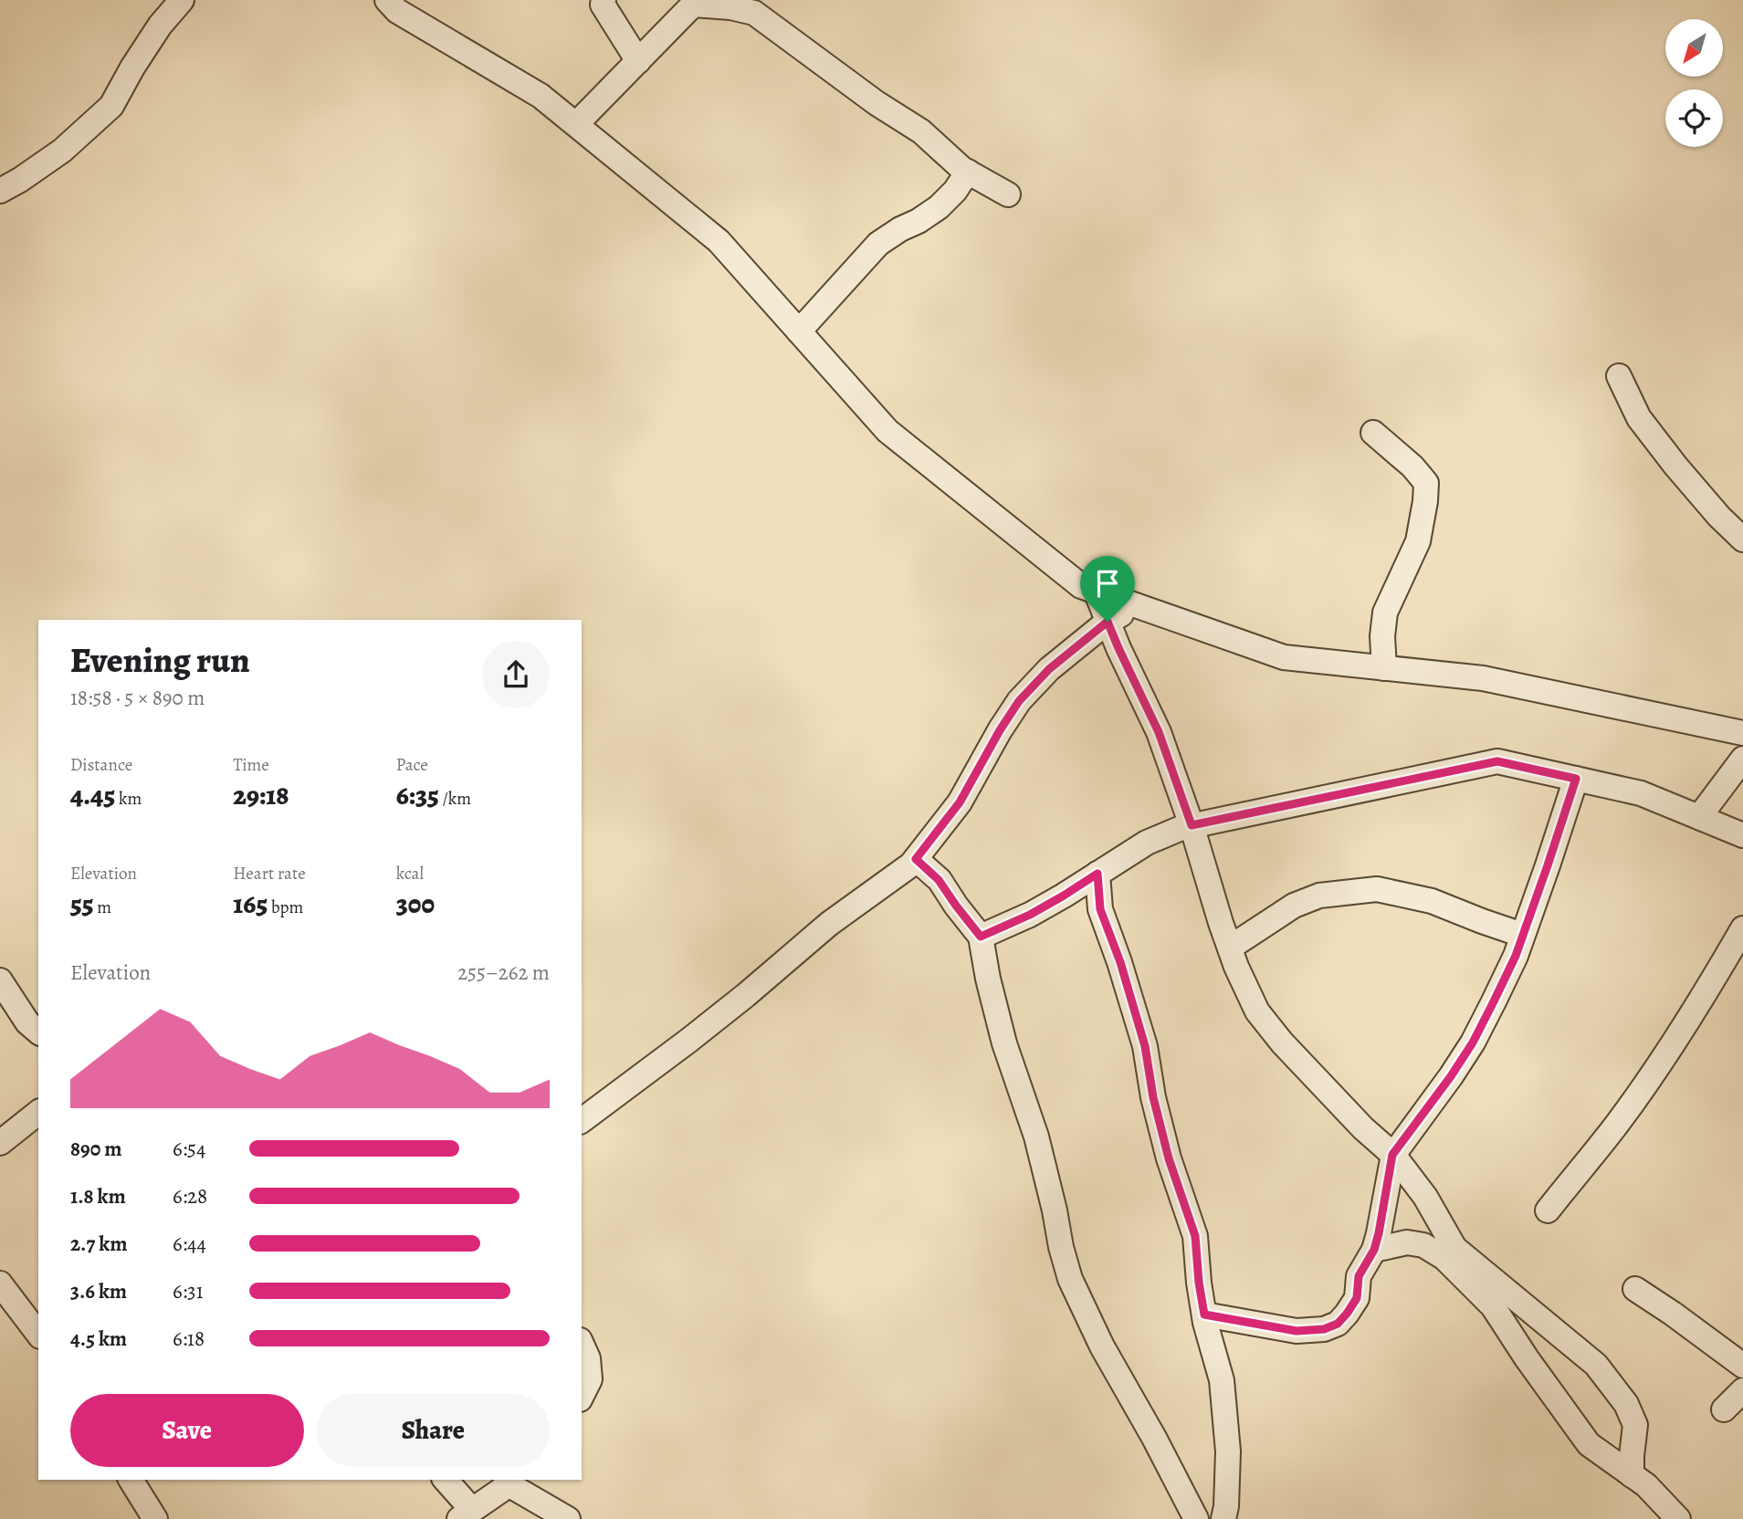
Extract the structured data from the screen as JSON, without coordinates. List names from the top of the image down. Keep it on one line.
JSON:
{"north":"bottom left","page":{"heading":["Evening run","18:58 · 5 × 890 m"],"stats":[["Distance","4.45 km"],["Time","29:18"],["Pace","6:35 /km"],["Elevation","55 m"],["Heart rate","165 bpm"],["kcal","300"]],"chart":["Elevation","255–262 m"],"list":[{"name":"890 m","note":"6:54"},{"name":"1.8 km","note":"6:28"},{"name":"2.7 km","note":"6:44"},{"name":"3.6 km","note":"6:31"},{"name":"4.5 km","note":"6:18"}],"buttons":["Save","Share"]}}
